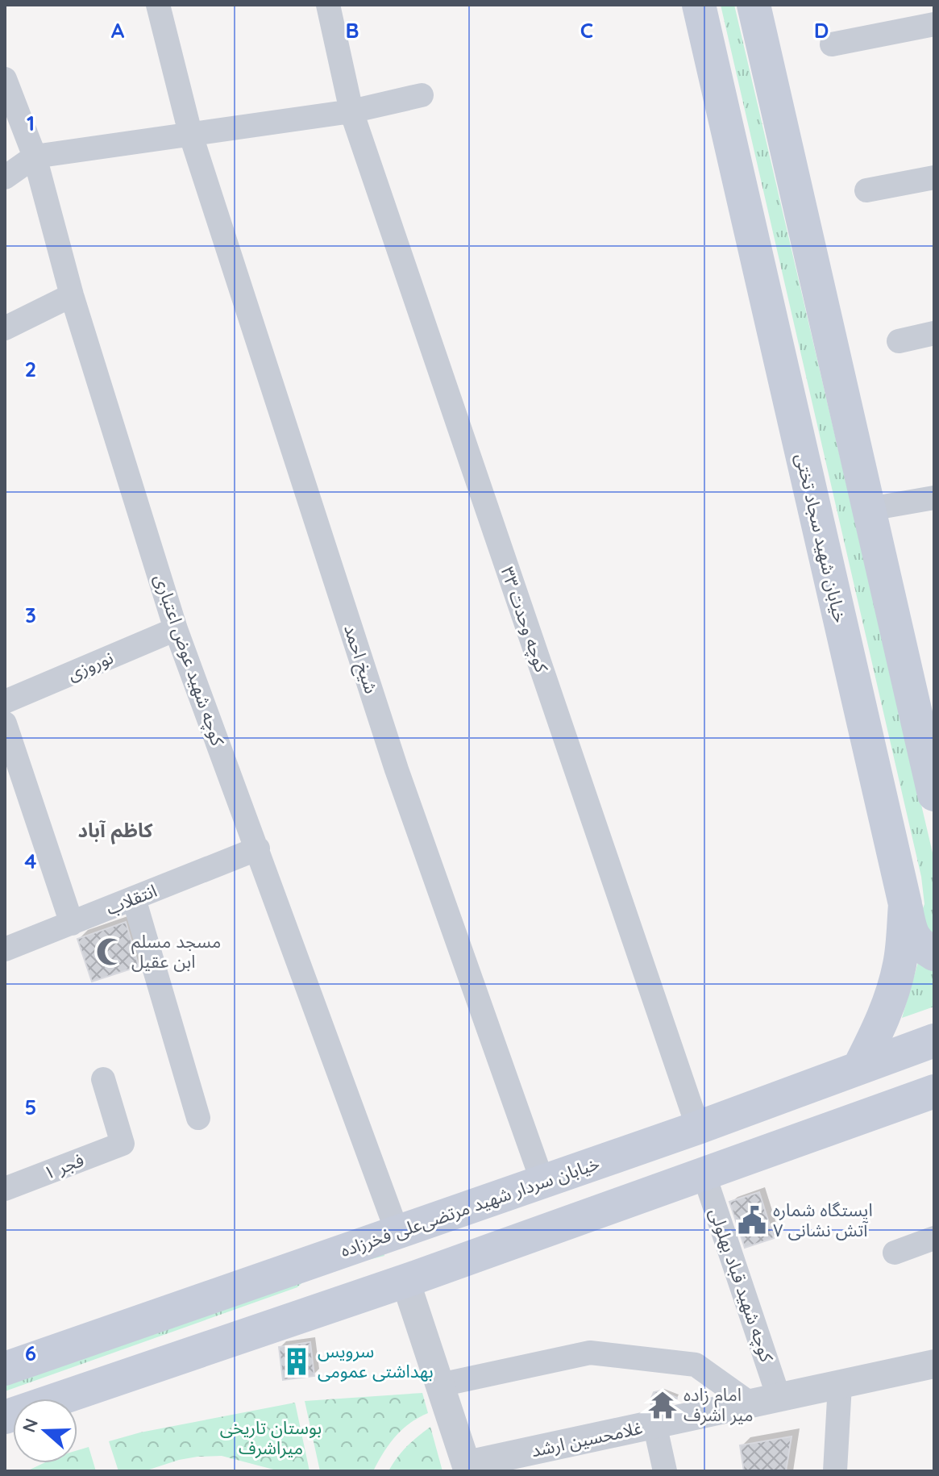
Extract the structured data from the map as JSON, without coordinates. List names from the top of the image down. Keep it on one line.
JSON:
{"streets":{"main road":["خیابان شهید سجاد تختی","خیابان سردار شهید مرتضی‌علی فخرزاده"],"street":["کوچه وحدت ۳۳","شیخ احمد","کوچه شهید عوض اعتباری","نوروزی","انتقلاب","فجر ۱","کوچه شهید قباد بهلولی","غلامحسین ارشد"]},"crossings":[["خیابان شهید سجاد تختی","خیابان سردار شهید مرتضی‌علی فخرزاده"],["کوچه وحدت ۳۳","خیابان سردار شهید مرتضی‌علی فخرزاده"],["شیخ احمد","خیابان سردار شهید مرتضی‌علی فخرزاده"],["کوچه شهید عوض اعتباری","نوروزی"],["کوچه شهید عوض اعتباری","انتقلاب"],["کوچه شهید عوض اعتباری","خیابان سردار شهید مرتضی‌علی فخرزاده"],["کوچه شهید قباد بهلولی","غلامحسین ارشد"]],"districts":["کاظم آباد"],"parks":["بوستان تاریخی میراشرف"],"places":{"mosque":["مسجد مسلم ابن عقیل"],"public building":["ایستگاه شماره ۷ آتش نشانی"],"building":["سرویس بهداشتی عمومی"],"temple":["امام زاده میر اشرف"]},"north":"left","grid":{"columns":["A","B","C","D"],"rows":["1","2","3","4","5","6"]}}
